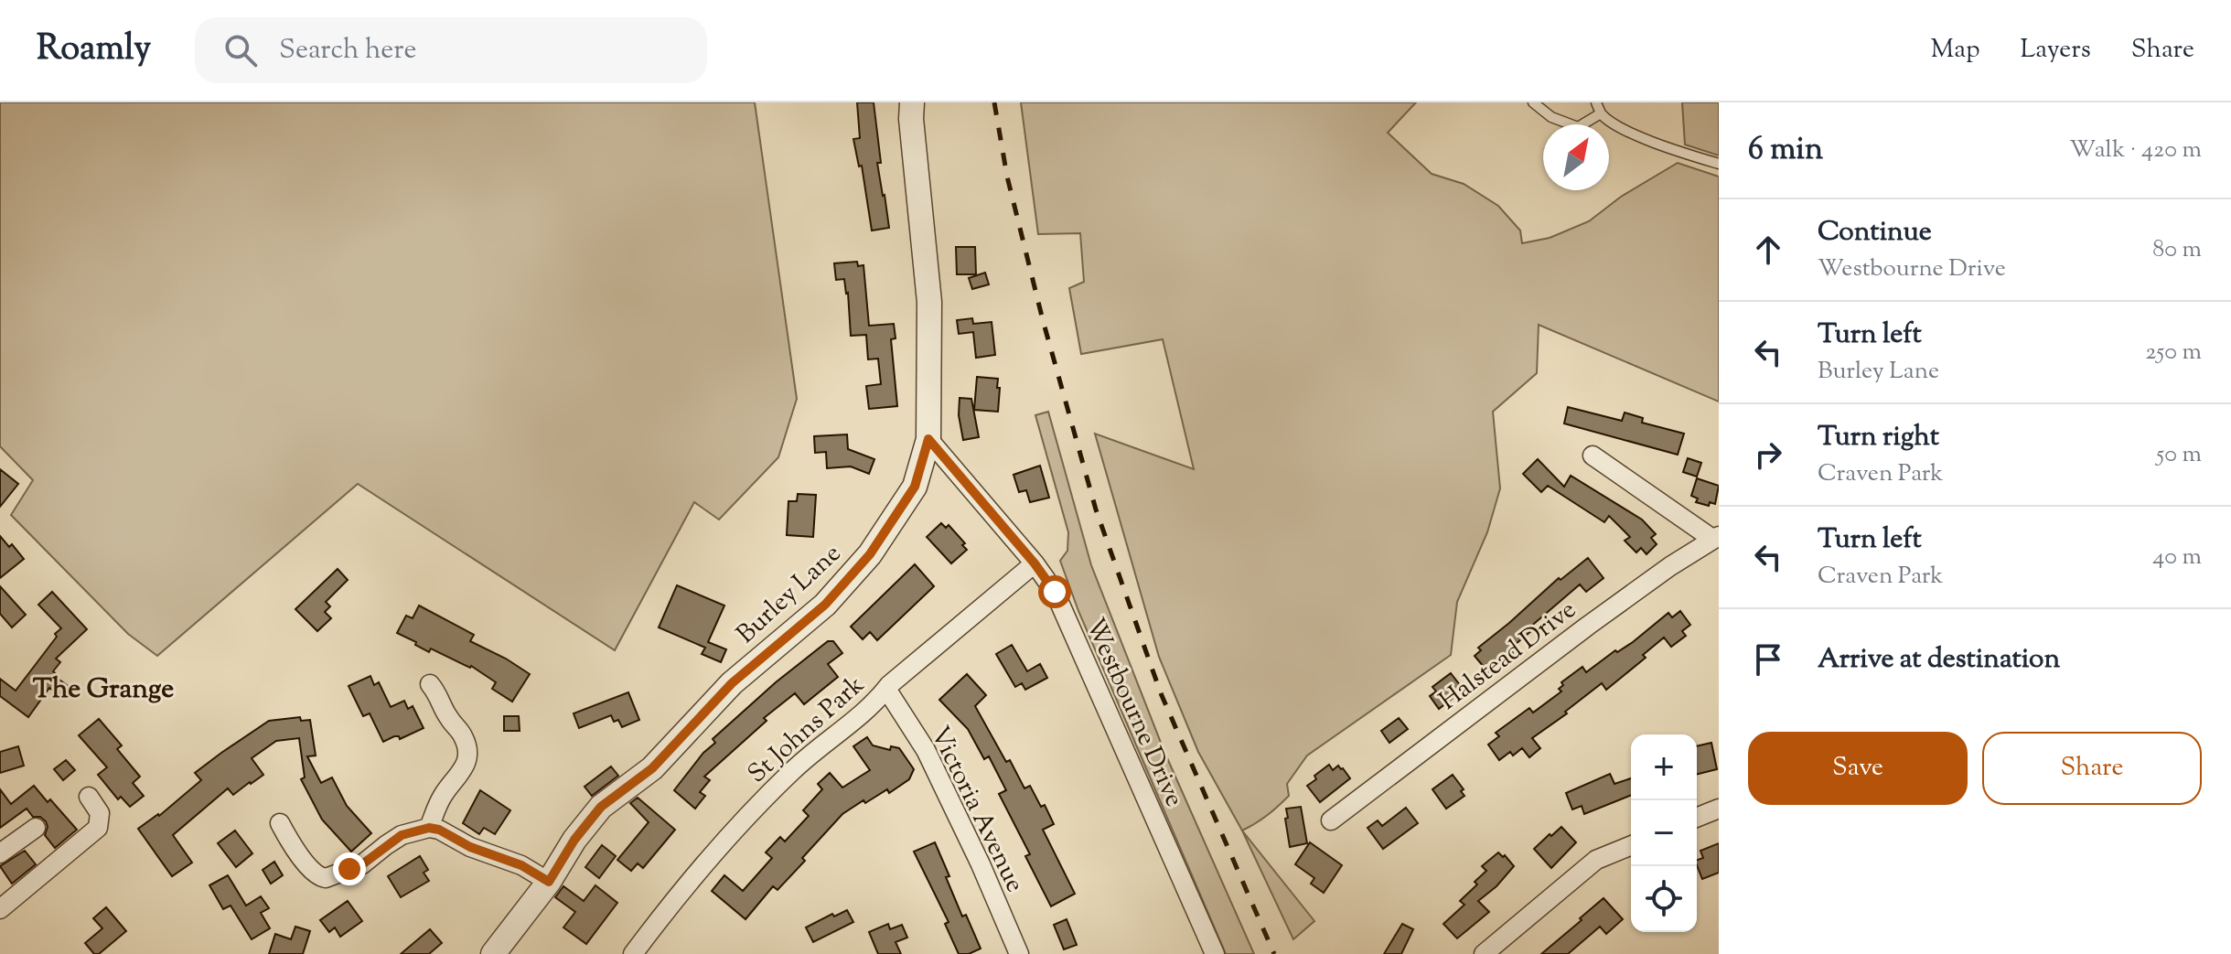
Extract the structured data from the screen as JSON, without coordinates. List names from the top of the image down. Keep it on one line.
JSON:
{"streets":{"street":["Burley Lane","Halstead Drive","Westbourne Drive","St Johns Park","Victoria Avenue"]},"crossings":[["Burley Lane","Westbourne Drive"],["Westbourne Drive","St Johns Park"],["St Johns Park","Victoria Avenue"]],"districts":["The Grange"],"north":"top right","page":{"header":"Roamly","search":"Search here","nav":["Map","Layers","Share"],"heading":["6 min","Walk · 420 m"],"list":[["Continue","Westbourne Drive","80 m"],["Turn left","Burley Lane","250 m"],["Turn right","Craven Park","50 m"],["Turn left","Craven Park","40 m"],"Arrive at destination"],"buttons":["Save","Share"],"map_buttons":["+","−"]}}
